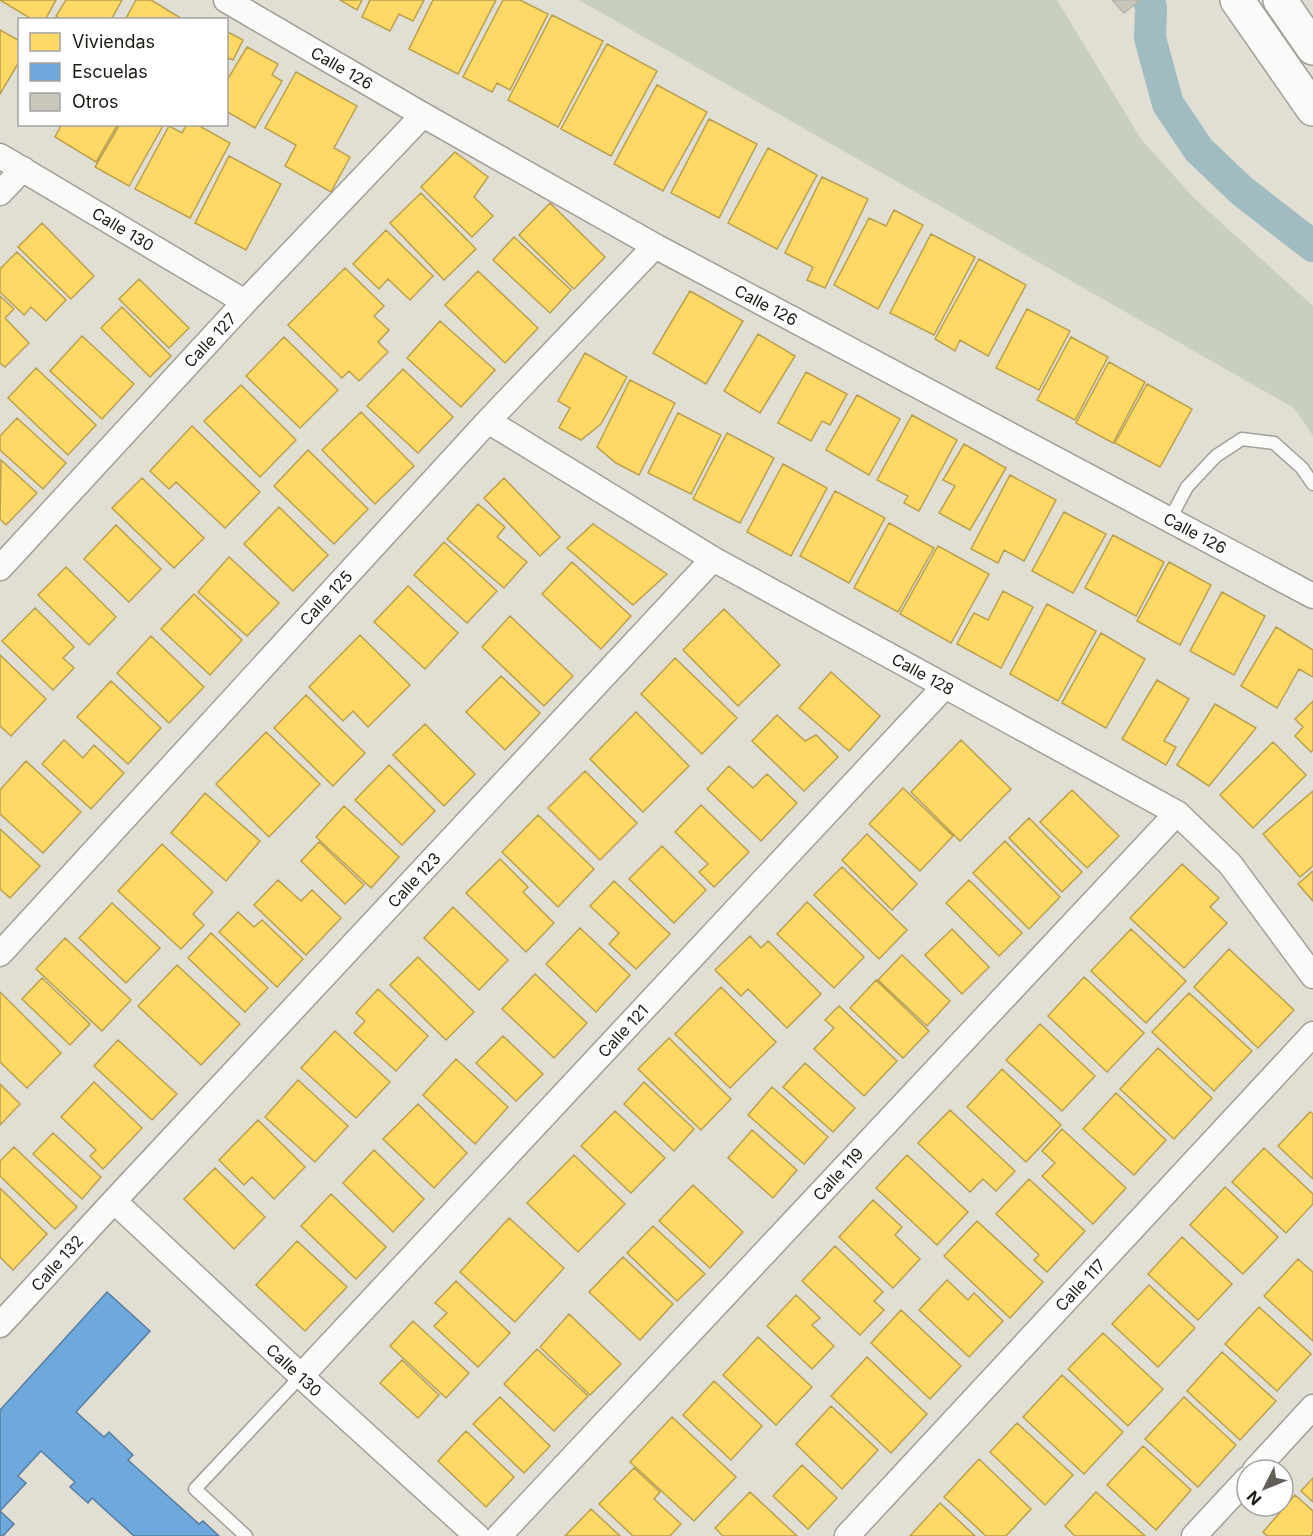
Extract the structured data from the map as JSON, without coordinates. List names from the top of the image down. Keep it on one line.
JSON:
{"streets":{"street":["Calle 126","Calle 130","Calle 127","Calle 125","Calle 128","Calle 123","Calle 121","Calle 119","Calle 132","Calle 117"]},"crossings":[["Calle 126","Calle 127"],["Calle 126","Calle 125"],["Calle 130","Calle 127"],["Calle 130","Calle 123"],["Calle 130","Calle 121"],["Calle 130","Calle 132"],["Calle 125","Calle 128"],["Calle 128","Calle 123"],["Calle 128","Calle 121"],["Calle 128","Calle 119"],["Calle 123","Calle 132"]],"legend":["Viviendas","Escuelas","Otros"],"north":"bottom left"}
